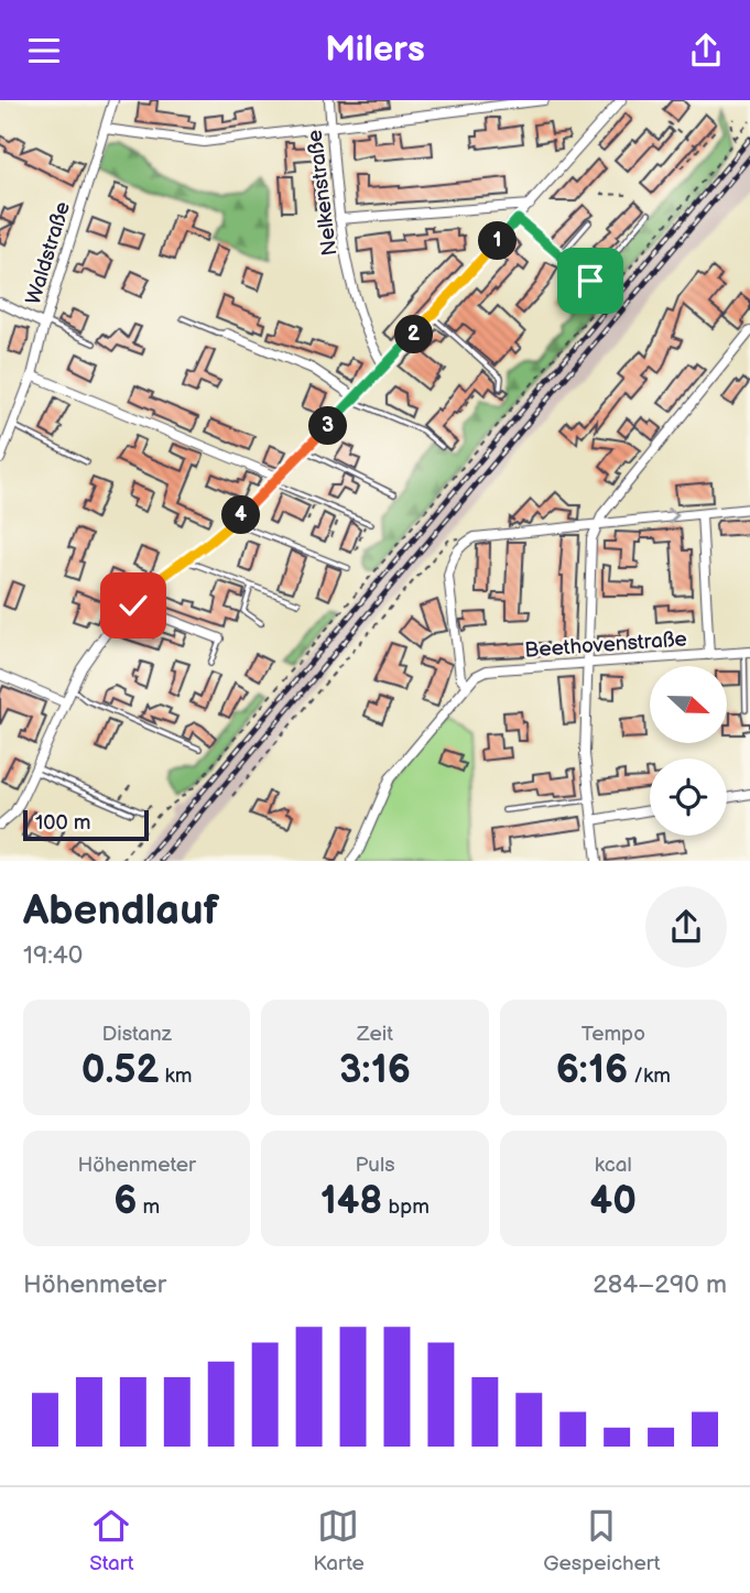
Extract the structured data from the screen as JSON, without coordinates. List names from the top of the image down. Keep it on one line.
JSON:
{"streets":{"street":["Nelkenstraße","Waldstraße","Beethovenstraße"]},"scale_bar":"100 m","north":"right","page":{"header":"Milers","pins":["1","2","3","4"],"scale":"100 m","heading":["Abendlauf","19:40"],"stats":[["Distanz","0.52 km"],["Zeit","3:16"],["Tempo","6:16 /km"],["Höhenmeter","6 m"],["Puls","148 bpm"],["kcal","40"]],"chart":["Höhenmeter","284–290 m"],"tabs":["Start","Karte","Gespeichert"]}}
